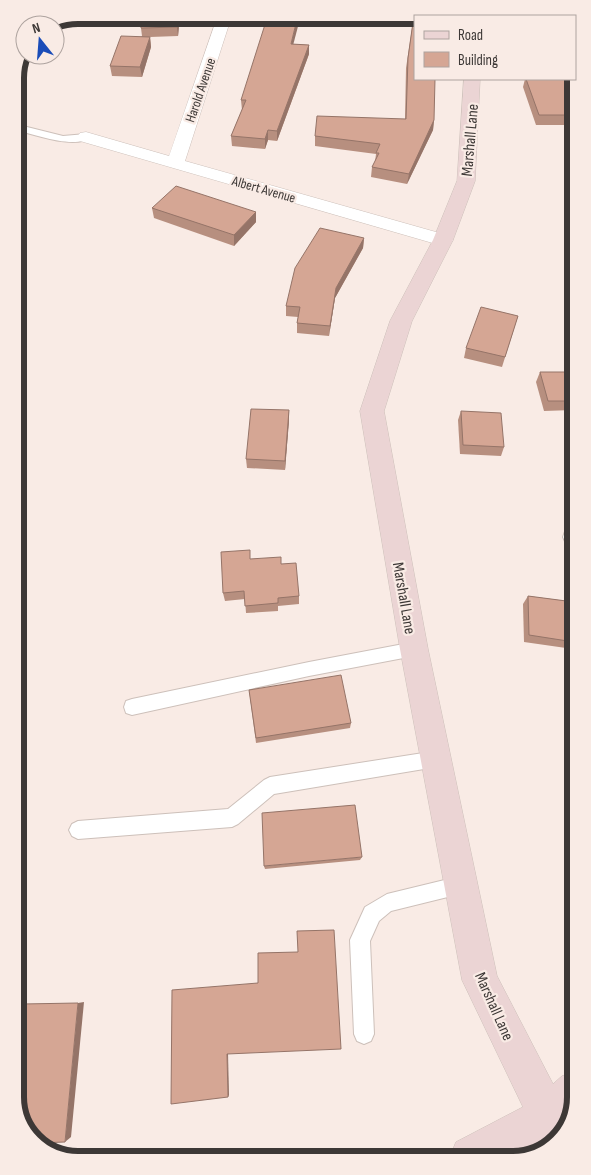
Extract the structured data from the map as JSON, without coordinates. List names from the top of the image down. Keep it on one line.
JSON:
{"streets":{"street":["Harold Avenue","Marshall Lane","Albert Avenue"]},"crossings":[["Harold Avenue","Albert Avenue"],["Marshall Lane","Albert Avenue"]],"legend":["Road","Building"],"north":"top"}
